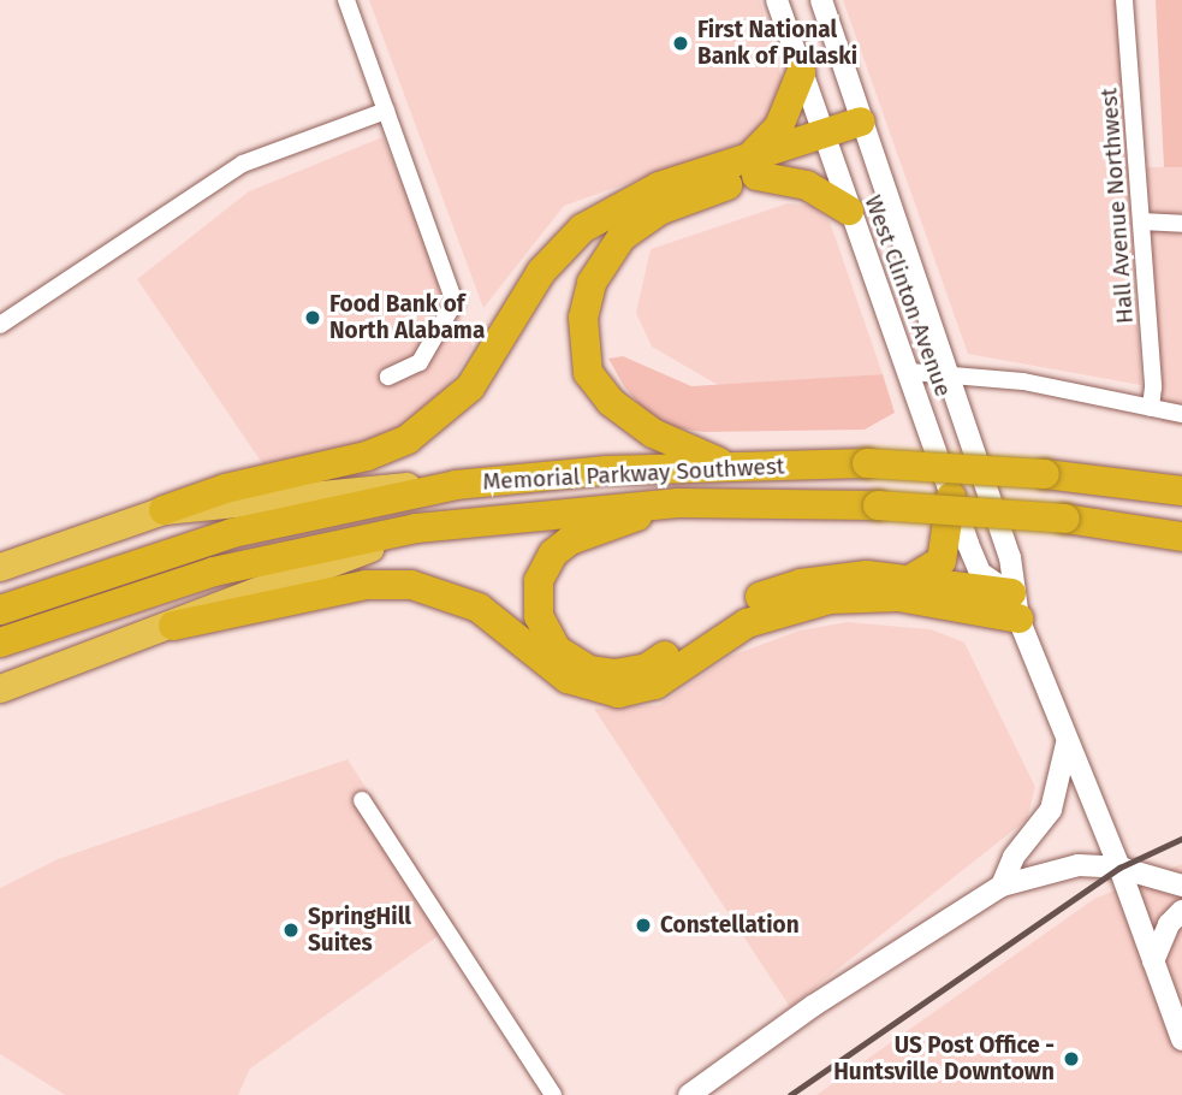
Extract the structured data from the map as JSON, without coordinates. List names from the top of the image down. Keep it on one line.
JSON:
{"streets":{"highway":["Memorial Parkway Southwest"],"street":["Hall Avenue Northwest","West Clinton Avenue"]},"places":["First National Bank of Pulaski","Food Bank of North Alabama","Constellation","SpringHill Suites","US Post Office - Huntsville Downtown"]}
